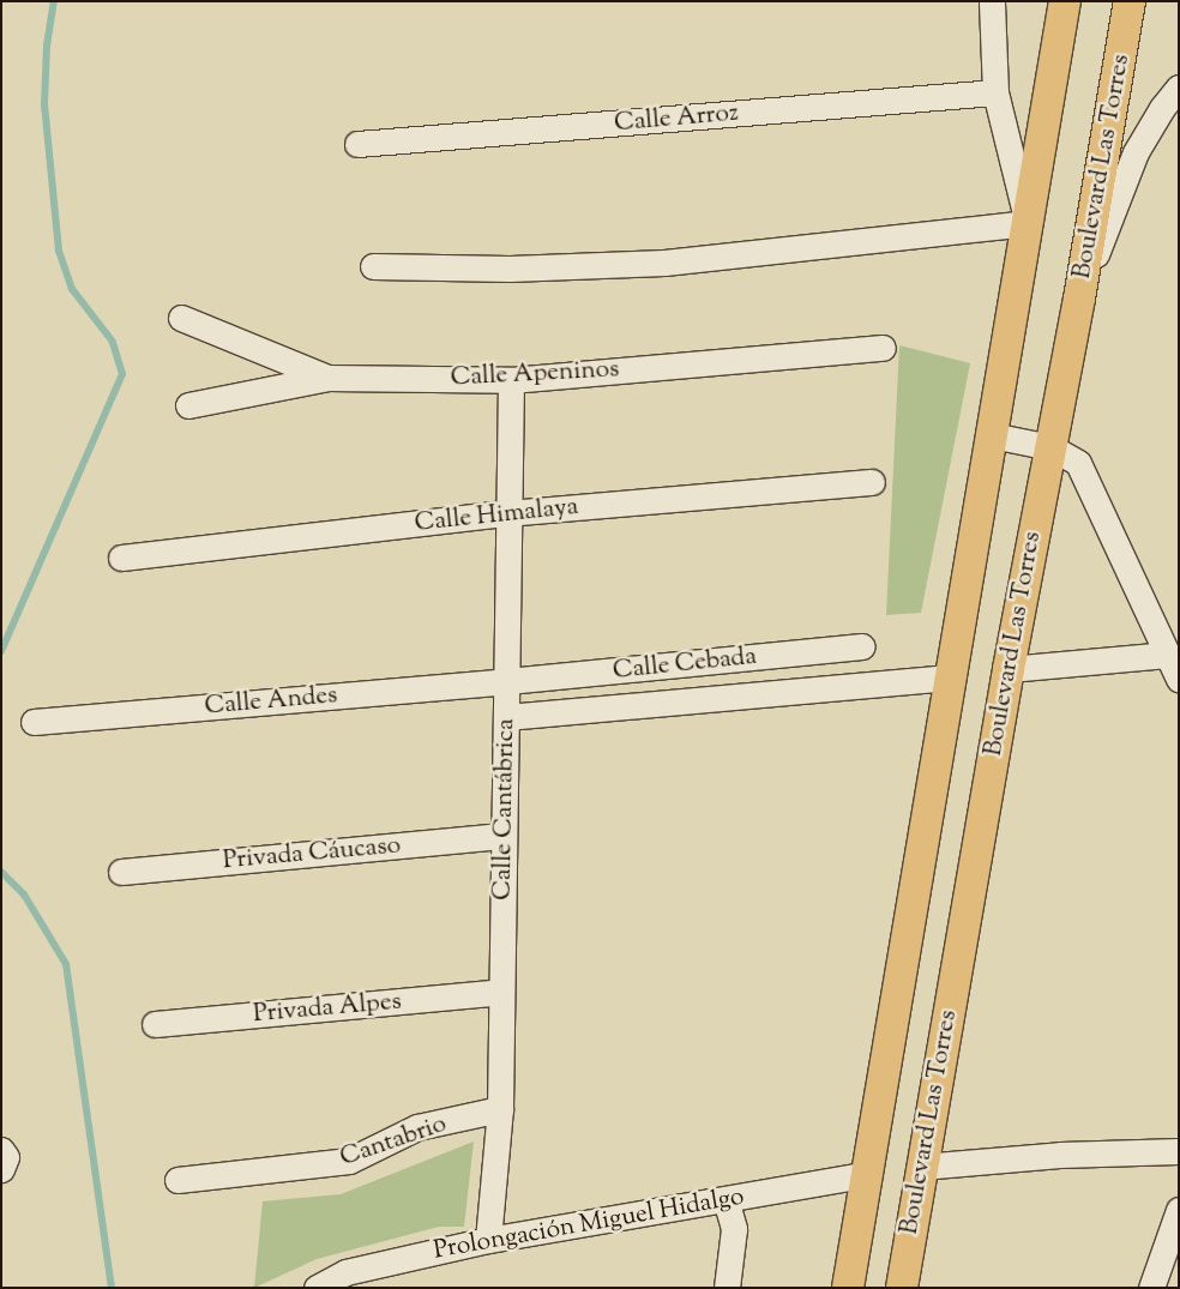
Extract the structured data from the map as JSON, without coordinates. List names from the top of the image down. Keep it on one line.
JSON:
{"streets":{"main road":["Boulevard Las Torres"],"street":["Calle Arroz","Calle Apeninos","Calle Himalaya","Calle Cebada","Calle Andes","Calle Cantábrica","Privada Cáucaso","Privada Alpes","Cantabrio","Prolongación Miguel Hidalgo"]},"crossings":[["Boulevard Las Torres","Prolongación Miguel Hidalgo"],["Calle Apeninos","Calle Cantábrica"],["Calle Himalaya","Calle Cantábrica"],["Calle Cebada","Calle Andes"],["Calle Cebada","Calle Cantábrica"],["Calle Andes","Calle Cantábrica"],["Calle Cantábrica","Privada Cáucaso"],["Calle Cantábrica","Privada Alpes"],["Calle Cantábrica","Cantabrio"],["Calle Cantábrica","Prolongación Miguel Hidalgo"]]}
